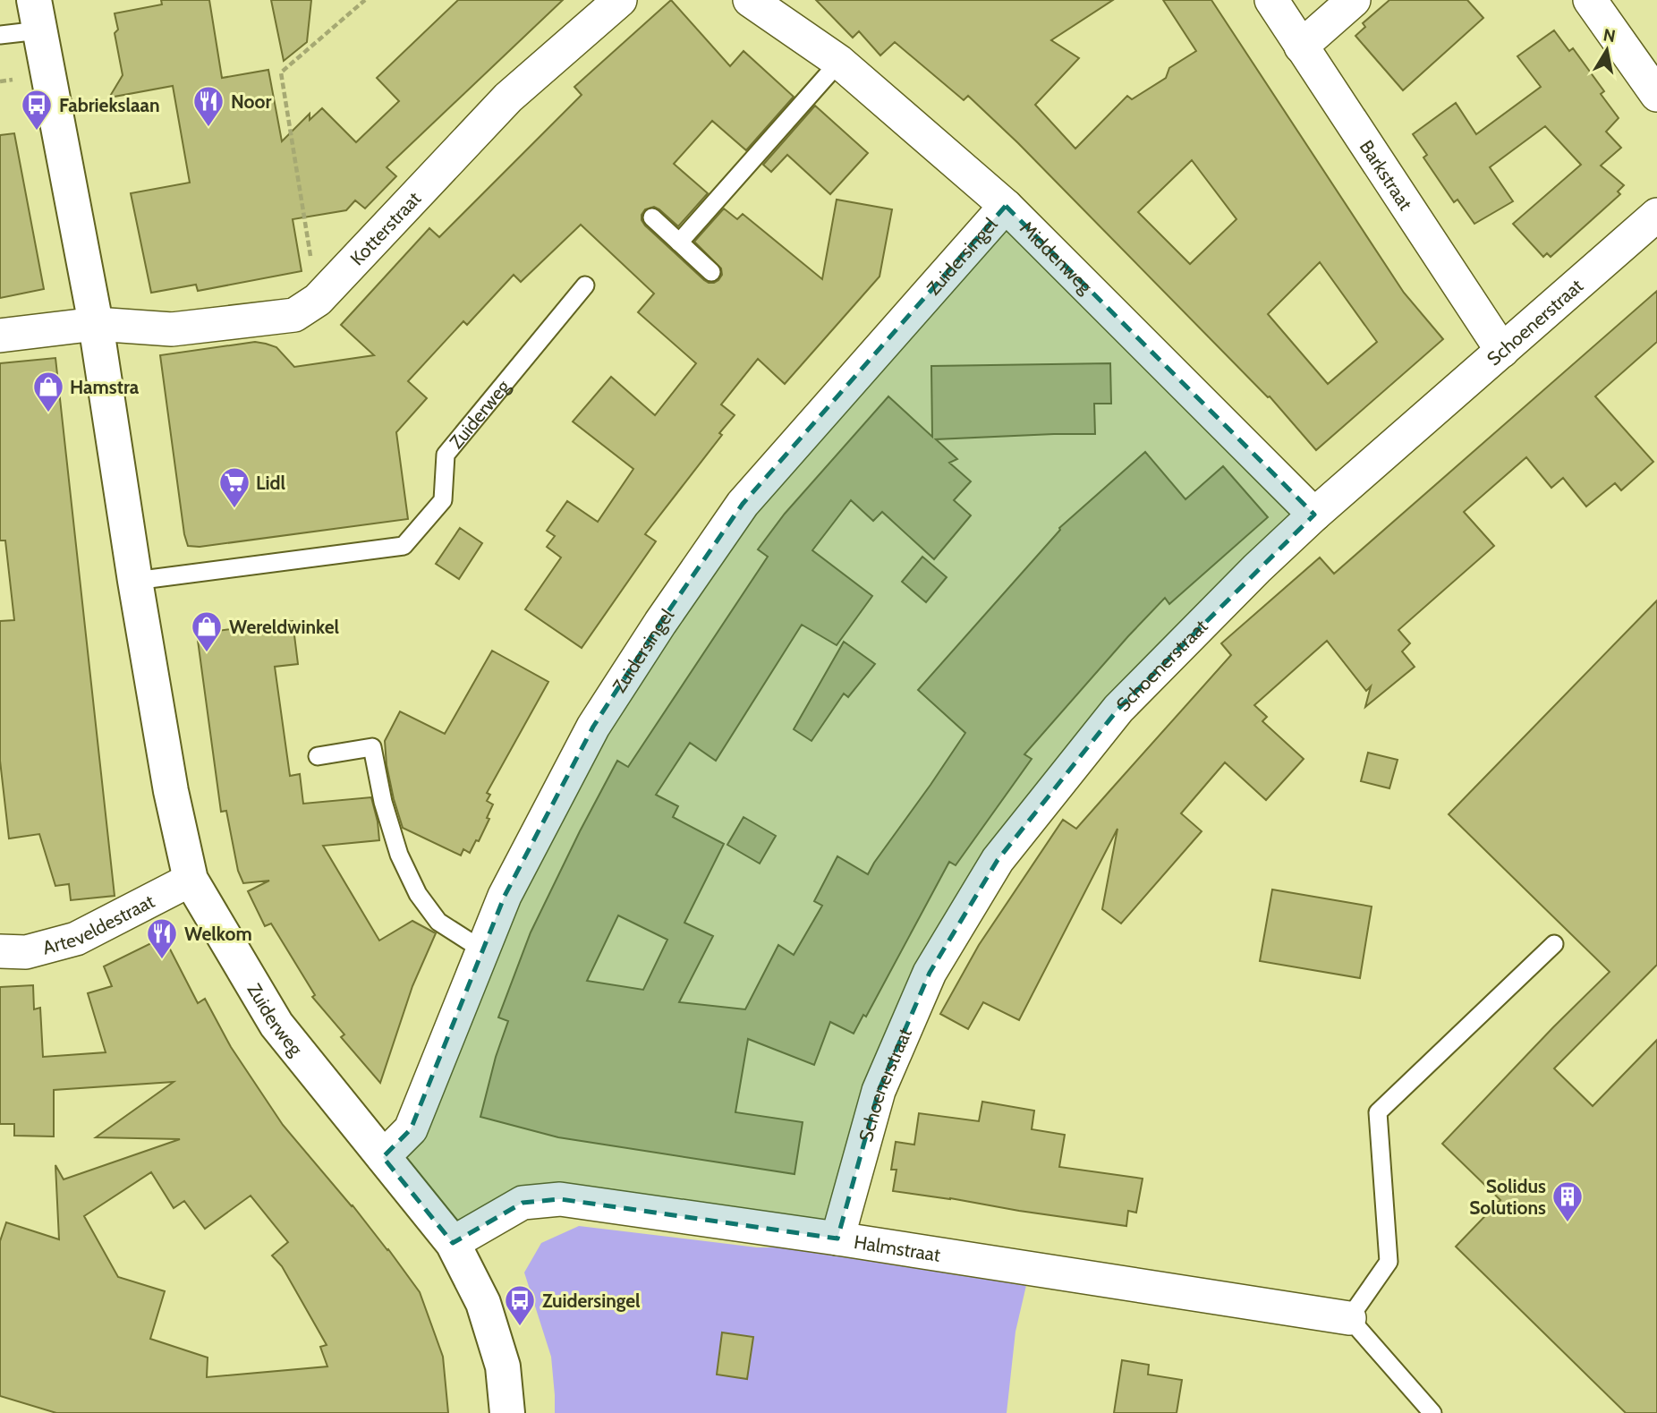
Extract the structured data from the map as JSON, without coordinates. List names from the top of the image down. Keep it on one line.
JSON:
{"streets":{"street":["Barkstraat","Kotterstraat","Zuidersingel","Middenweg","Schoenerstraat","Zuiderweg","Arteveldestraat","Halmstraat"]},"crossings":[["Barkstraat","Schoenerstraat"],["Kotterstraat","Zuiderweg"],["Zuidersingel","Middenweg"],["Zuidersingel","Zuiderweg"],["Middenweg","Schoenerstraat"],["Schoenerstraat","Halmstraat"],["Zuiderweg","Arteveldestraat"],["Zuiderweg","Halmstraat"]],"places":{"restaurant":["Noor","Welkom"],"bus stop":["Fabriekslaan","Zuidersingel"],"shop":["Hamstra","Wereldwinkel"],"supermarket":["Lidl"],"building":["Solidus Solutions"]},"north":"top"}
